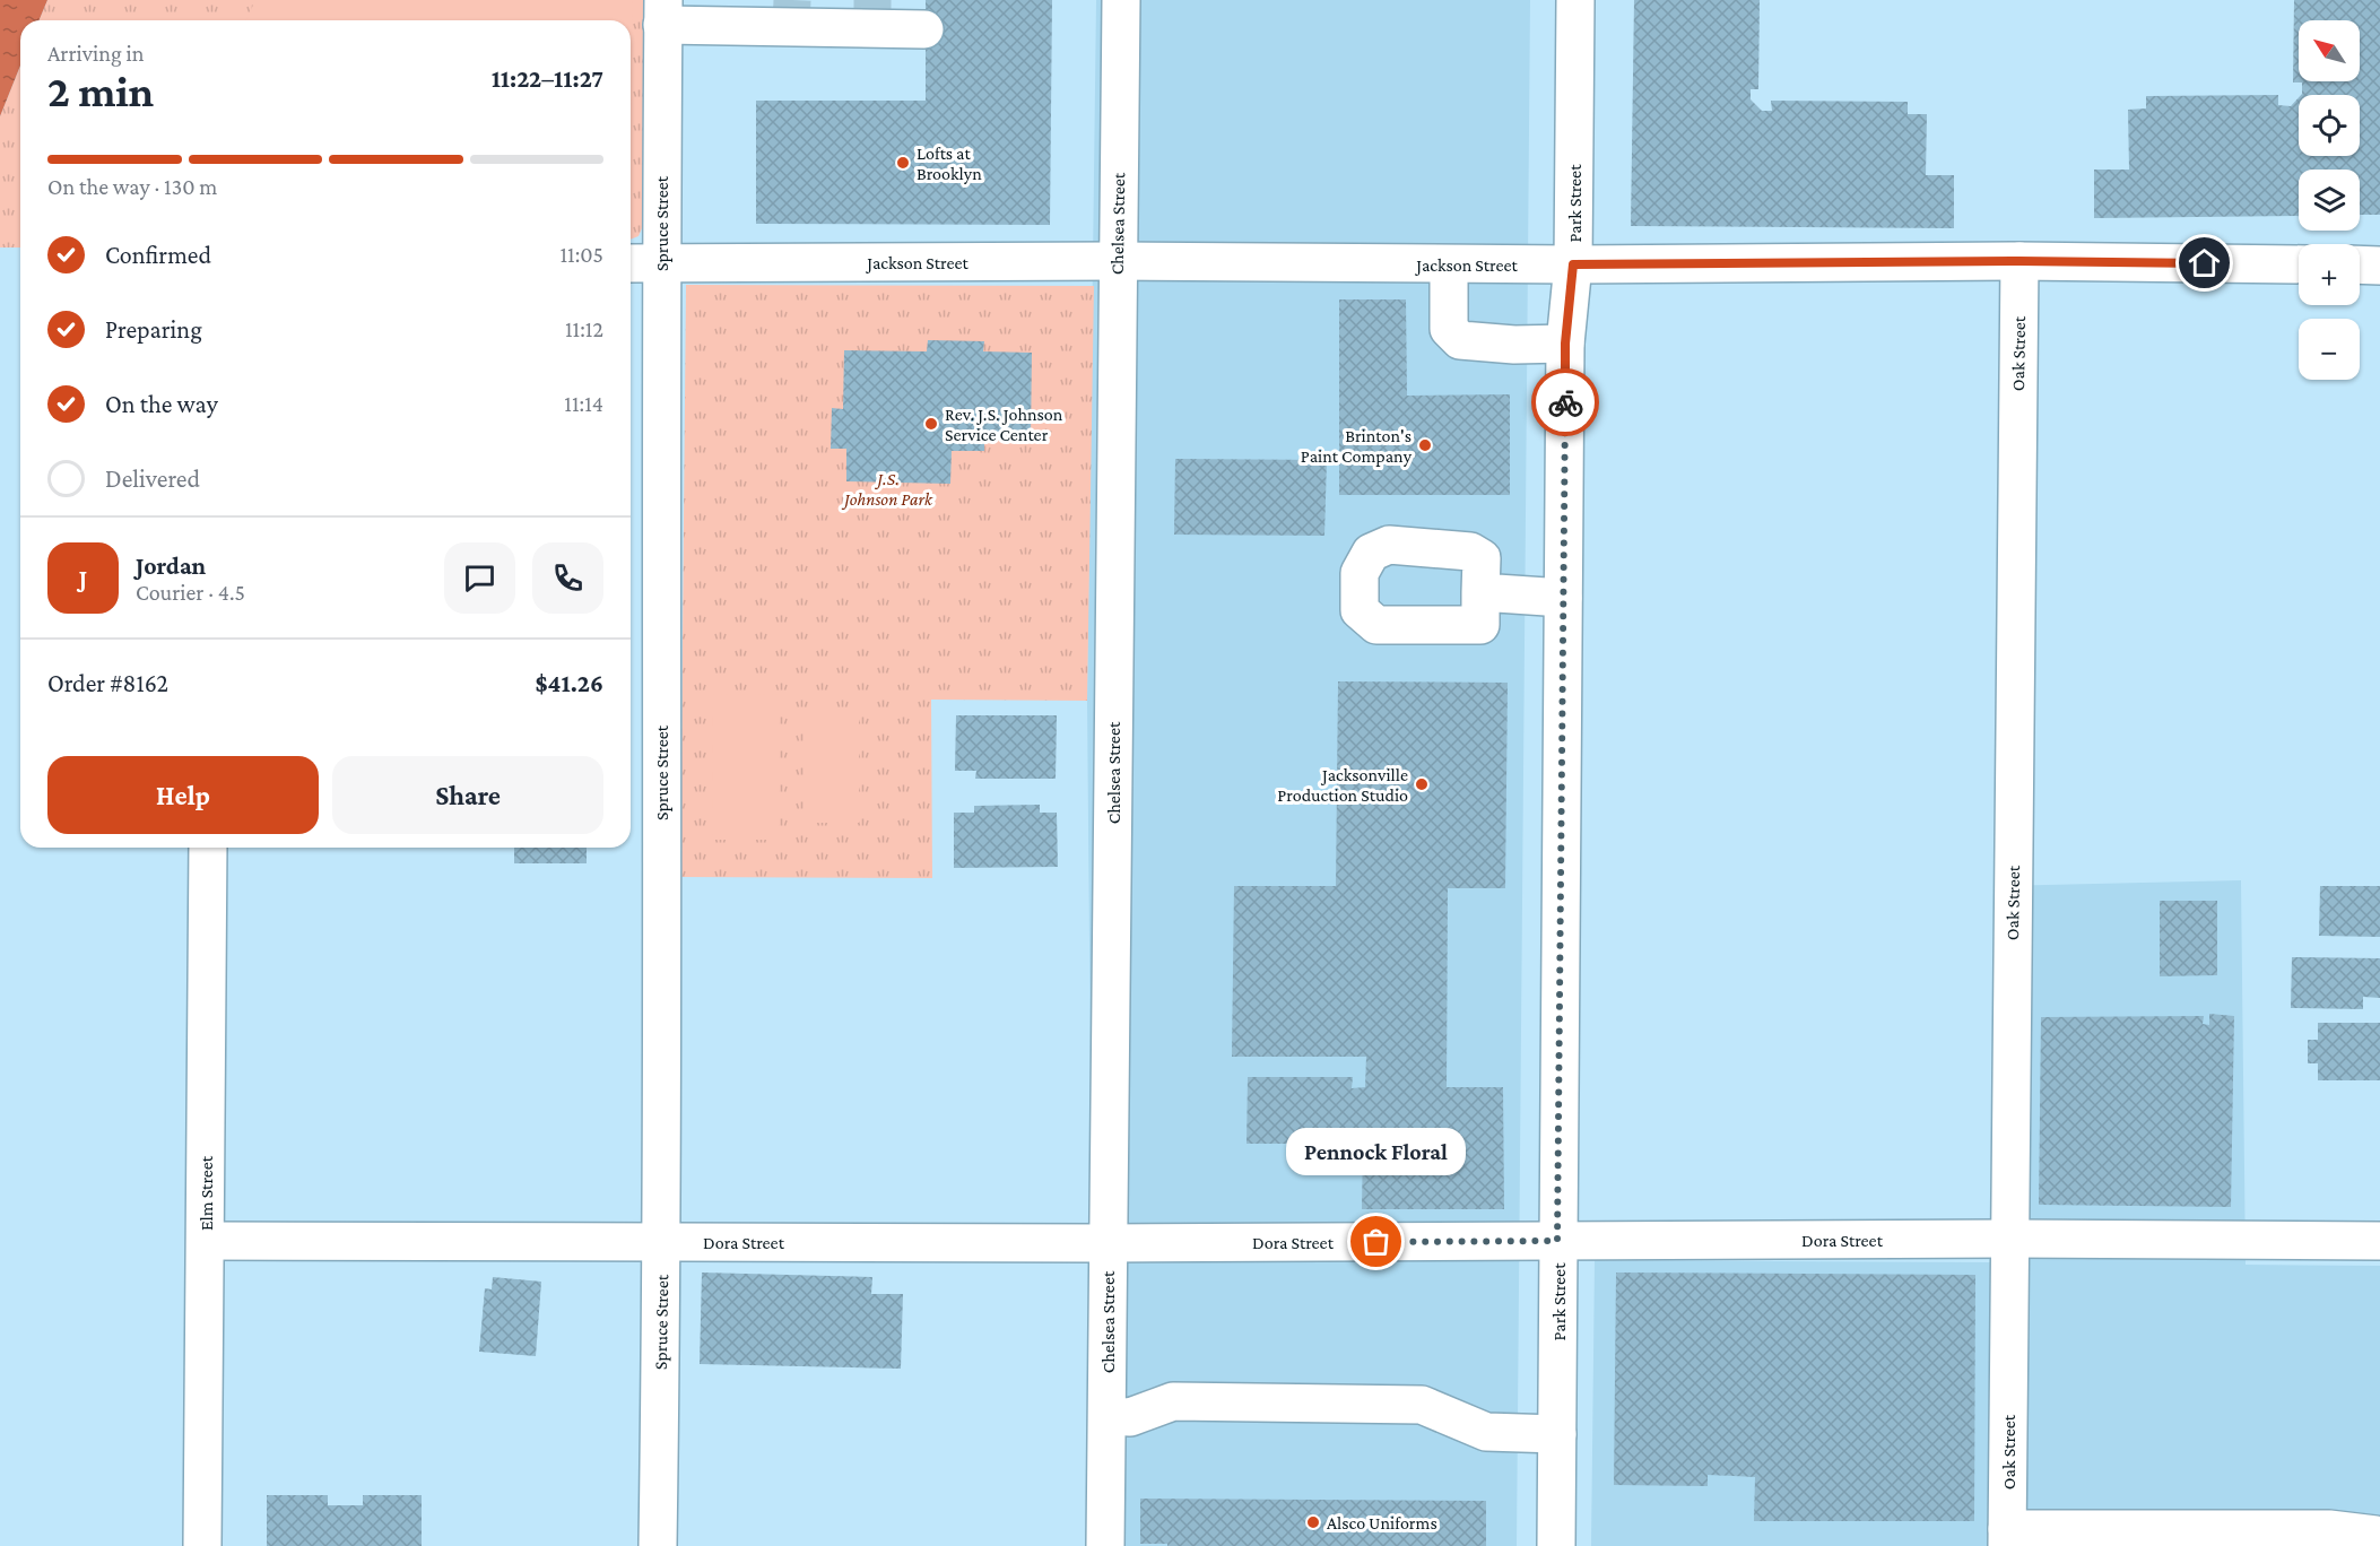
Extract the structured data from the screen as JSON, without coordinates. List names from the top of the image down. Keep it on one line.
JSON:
{"streets":{"street":["Park Street","Spruce Street","Chelsea Street","Jackson Street","Oak Street","Elm Street","Dora Street"]},"crossings":[["Park Street","Jackson Street"],["Park Street","Dora Street"],["Spruce Street","Jackson Street"],["Spruce Street","Dora Street"],["Chelsea Street","Jackson Street"],["Chelsea Street","Dora Street"],["Jackson Street","Oak Street"],["Oak Street","Dora Street"],["Elm Street","Dora Street"]],"parks":["J.S. Johnson Park"],"places":["Lofts at Brooklyn","Rev. J.S. Johnson Service Center","Brinton's Paint Company","Jacksonville Production Studio","Pennock Floral","Alsco Uniforms"],"north":"top left","page":{"map_buttons":["+","−"],"heading":["2 min","Arriving in","11:22–11:27"],"panel":["Jordan","Courier · 4.5","Order #8162","$41.26"],"bar":"On the way · 130 m","list":[["Confirmed","11:05"],["Preparing","11:12"],["On the way","11:14"],"Delivered"],"round":"J","buttons":["Help","Share"],"bubble":"Pennock Floral"}}
